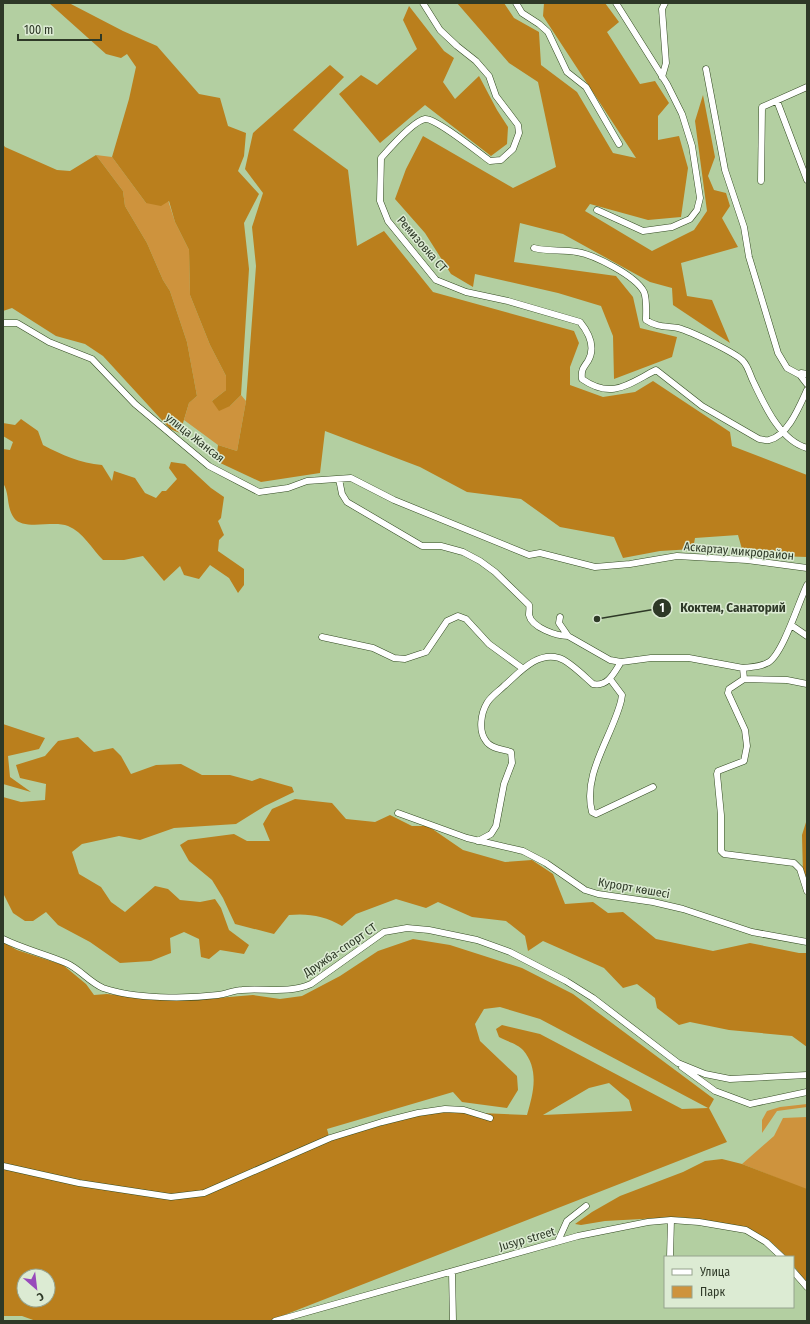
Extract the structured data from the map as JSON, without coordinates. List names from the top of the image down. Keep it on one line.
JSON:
{"streets":{"street":["Ремизовка СТ","улица Жансая","Аскартау микрорайон","Курорт көшесі","Дружба-спорт СТ","Jusyp street"]},"crossings":[["улица Жансая","Аскартау микрорайон"]],"places":["Коктем, Санаторий"],"legend":["Улица","Парк"],"scale_bar":"100 m","north":"bottom right"}
